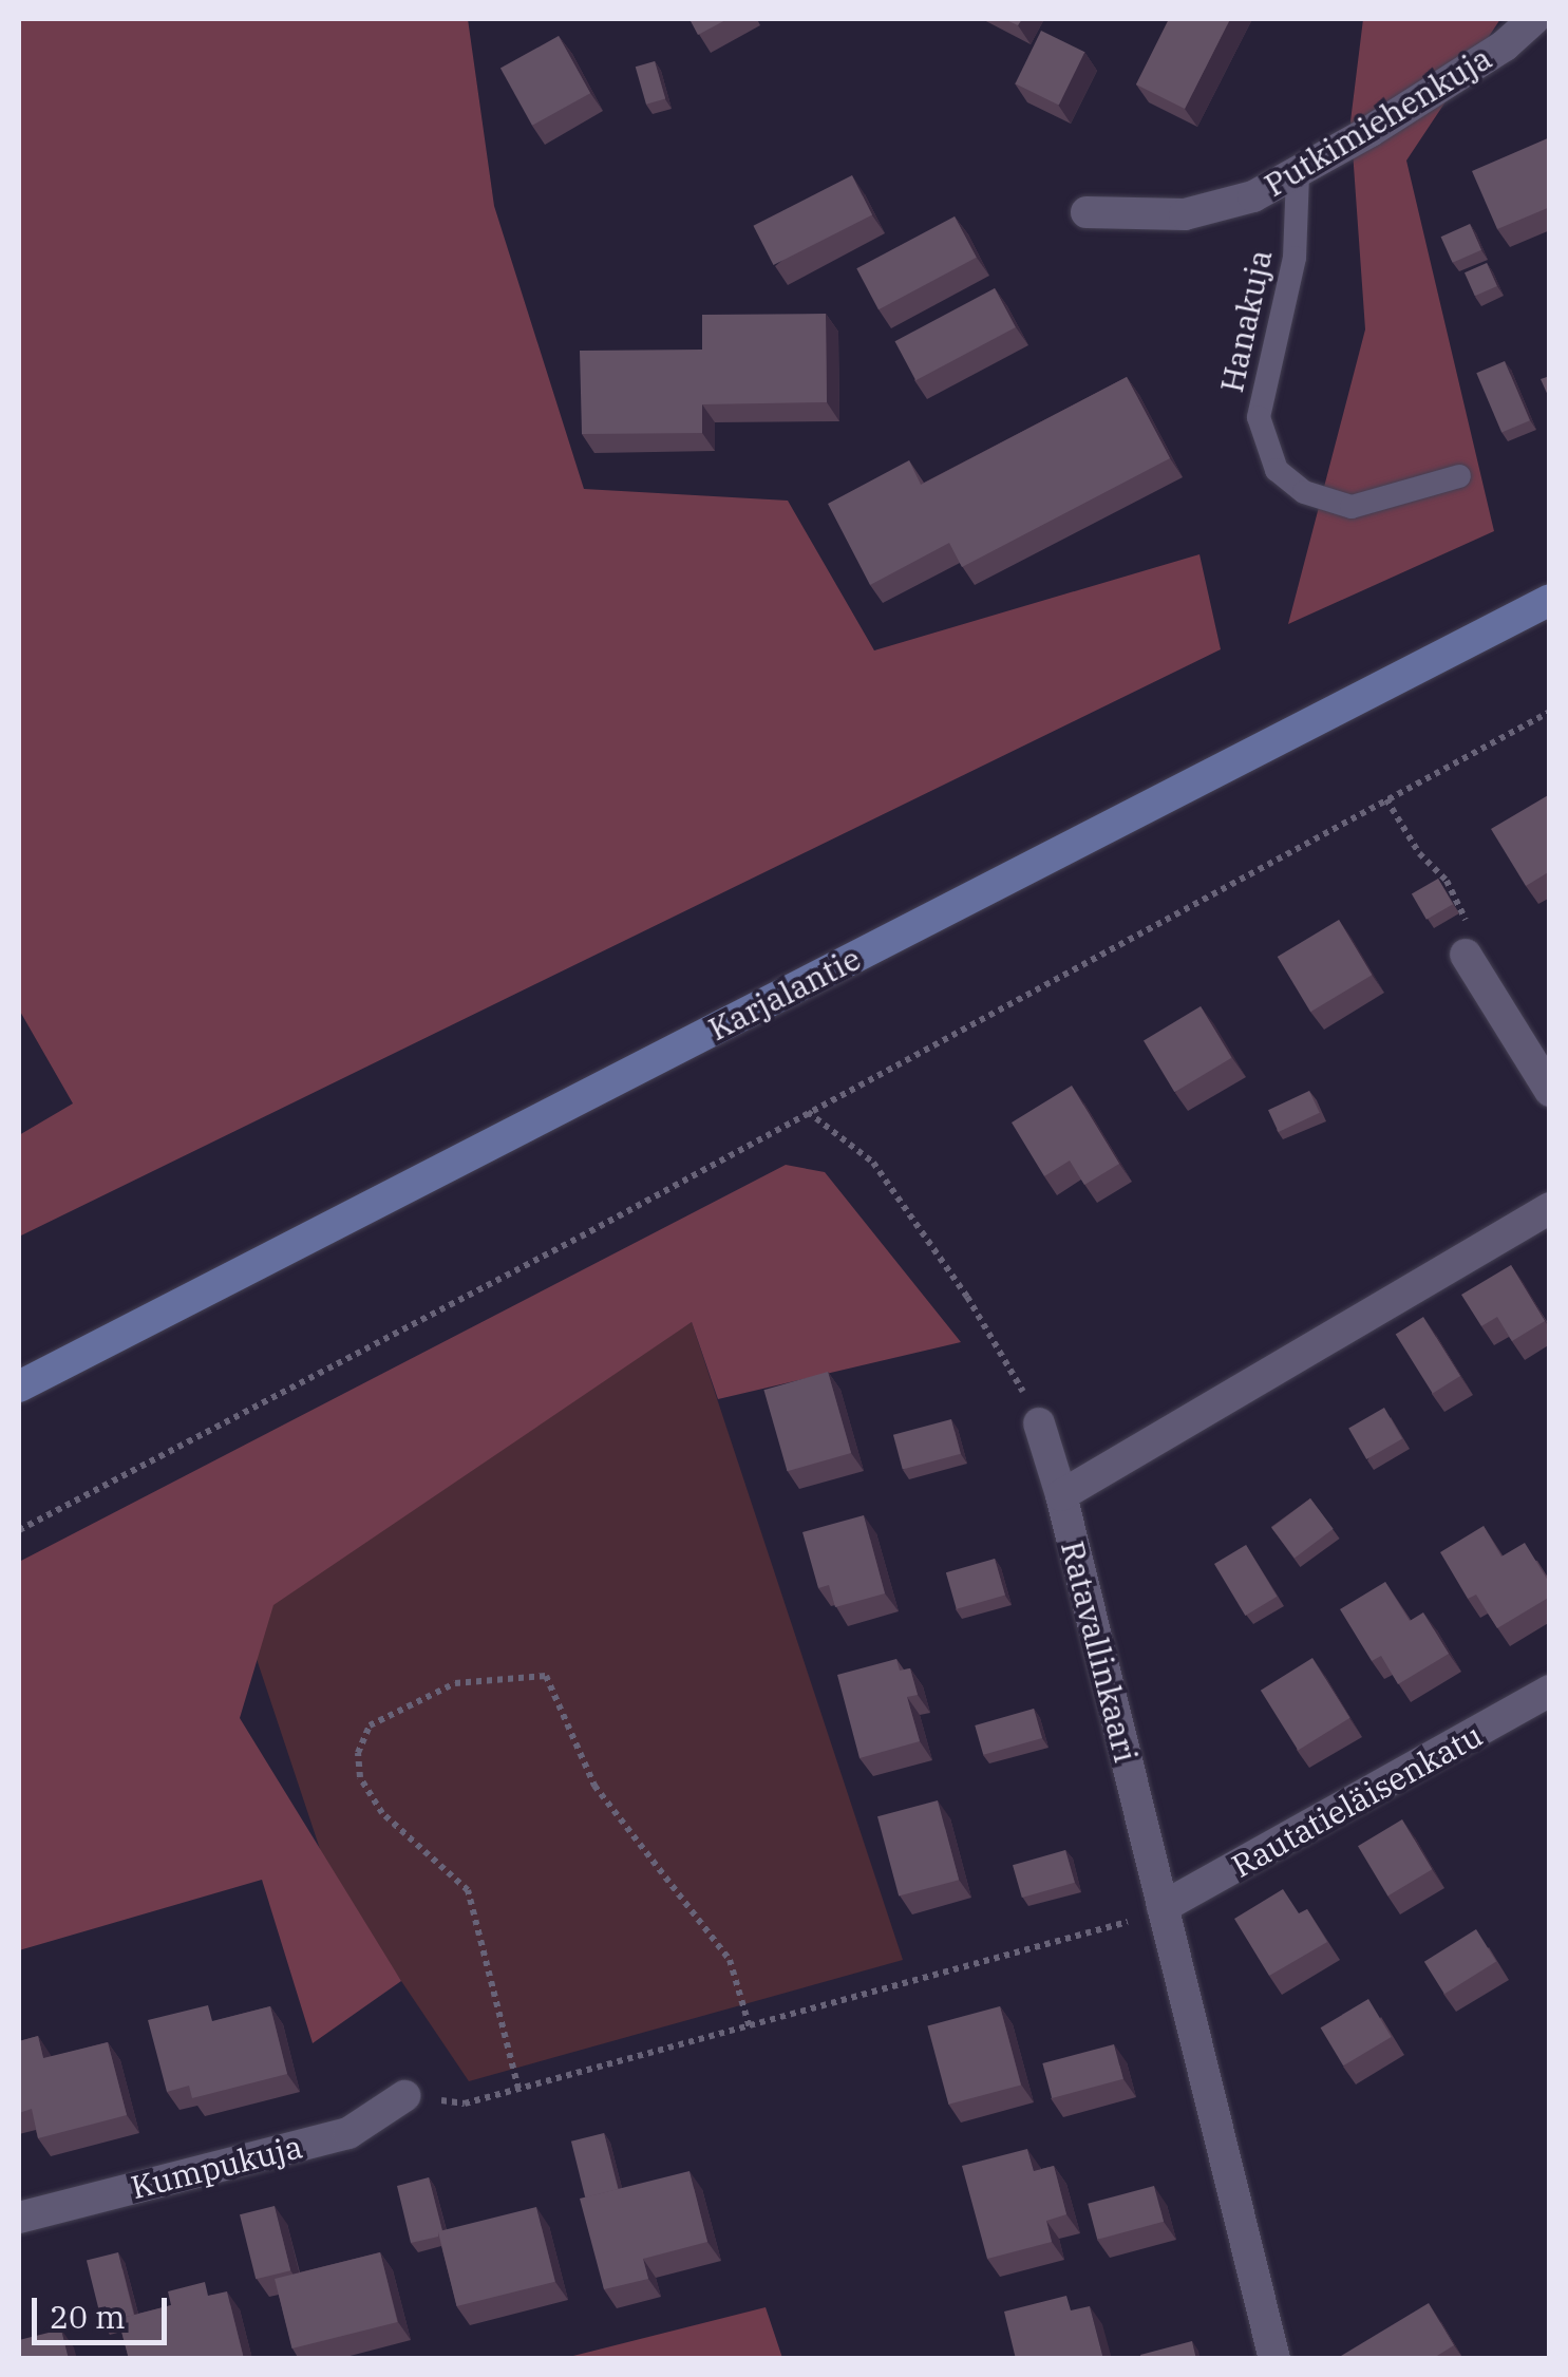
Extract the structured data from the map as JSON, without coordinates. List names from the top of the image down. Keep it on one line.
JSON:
{"streets":{"main road":["Karjalantie"],"street":["Putkimiehenkuja","Ratavallinkaari","Rautatieläisenkatu","Kumpukuja"],"lane":["Hanakuja"]},"crossings":[["Putkimiehenkuja","Hanakuja"],["Ratavallinkaari","Rautatieläisenkatu"]],"scale_bar":"20 m"}
